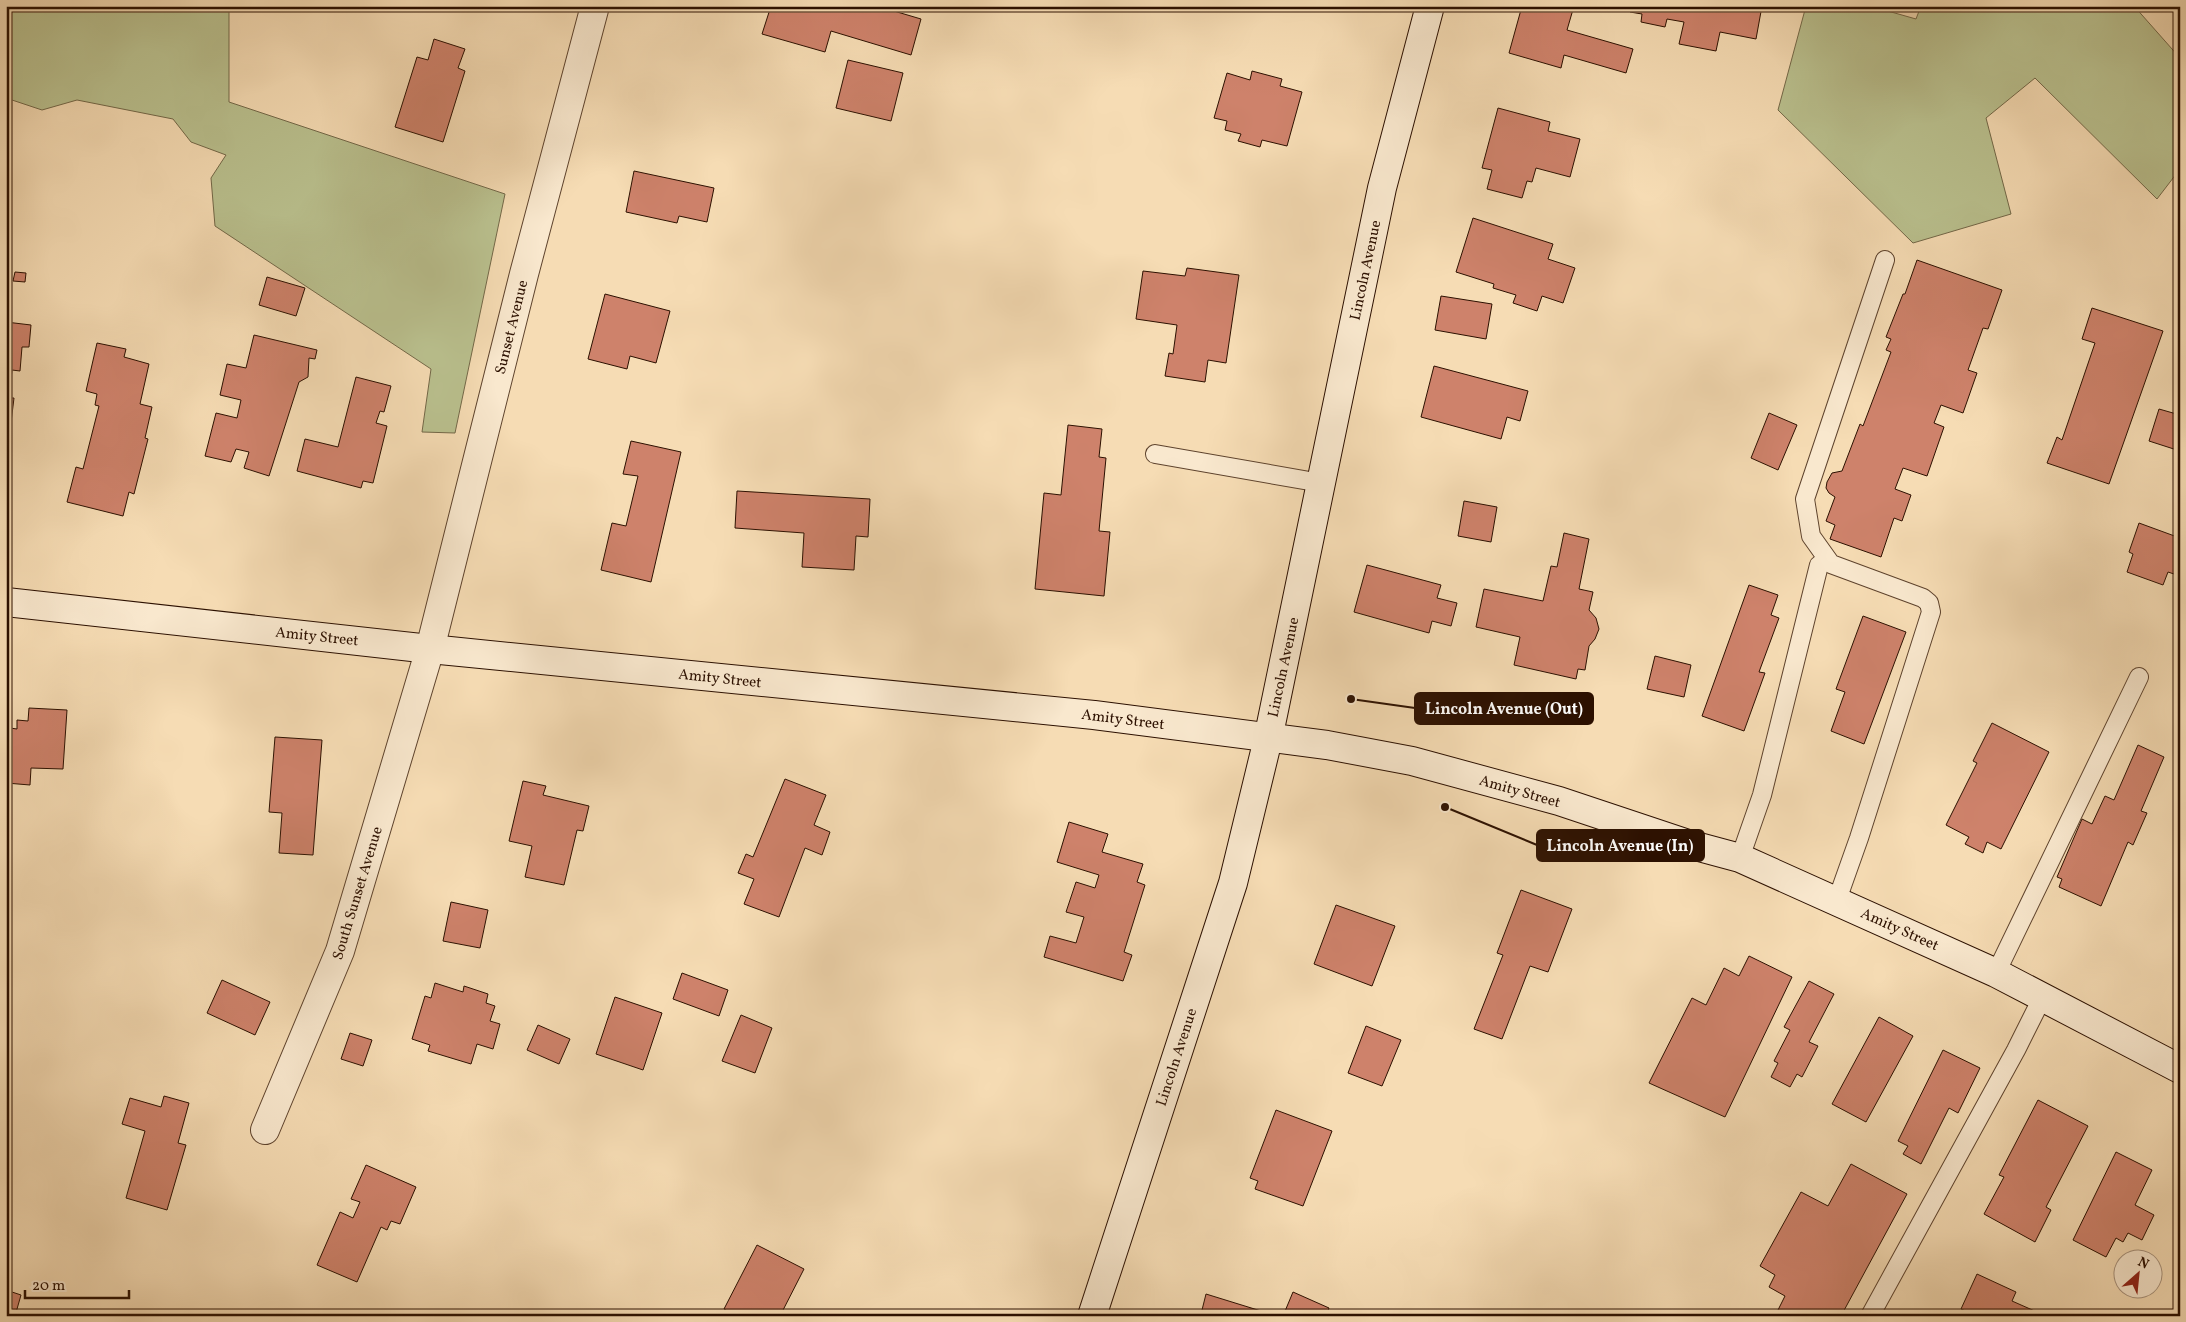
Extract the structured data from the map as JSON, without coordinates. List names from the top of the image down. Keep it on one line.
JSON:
{"streets":{"main road":["Lincoln Avenue","Sunset Avenue","Amity Street","South Sunset Avenue"]},"crossings":[["Lincoln Avenue","Amity Street"],["Sunset Avenue","Amity Street"],["Sunset Avenue","South Sunset Avenue"],["Amity Street","South Sunset Avenue"]],"places":["Lincoln Avenue (Out)","Lincoln Avenue (In)"],"scale_bar":"20 m","north":"top right"}
